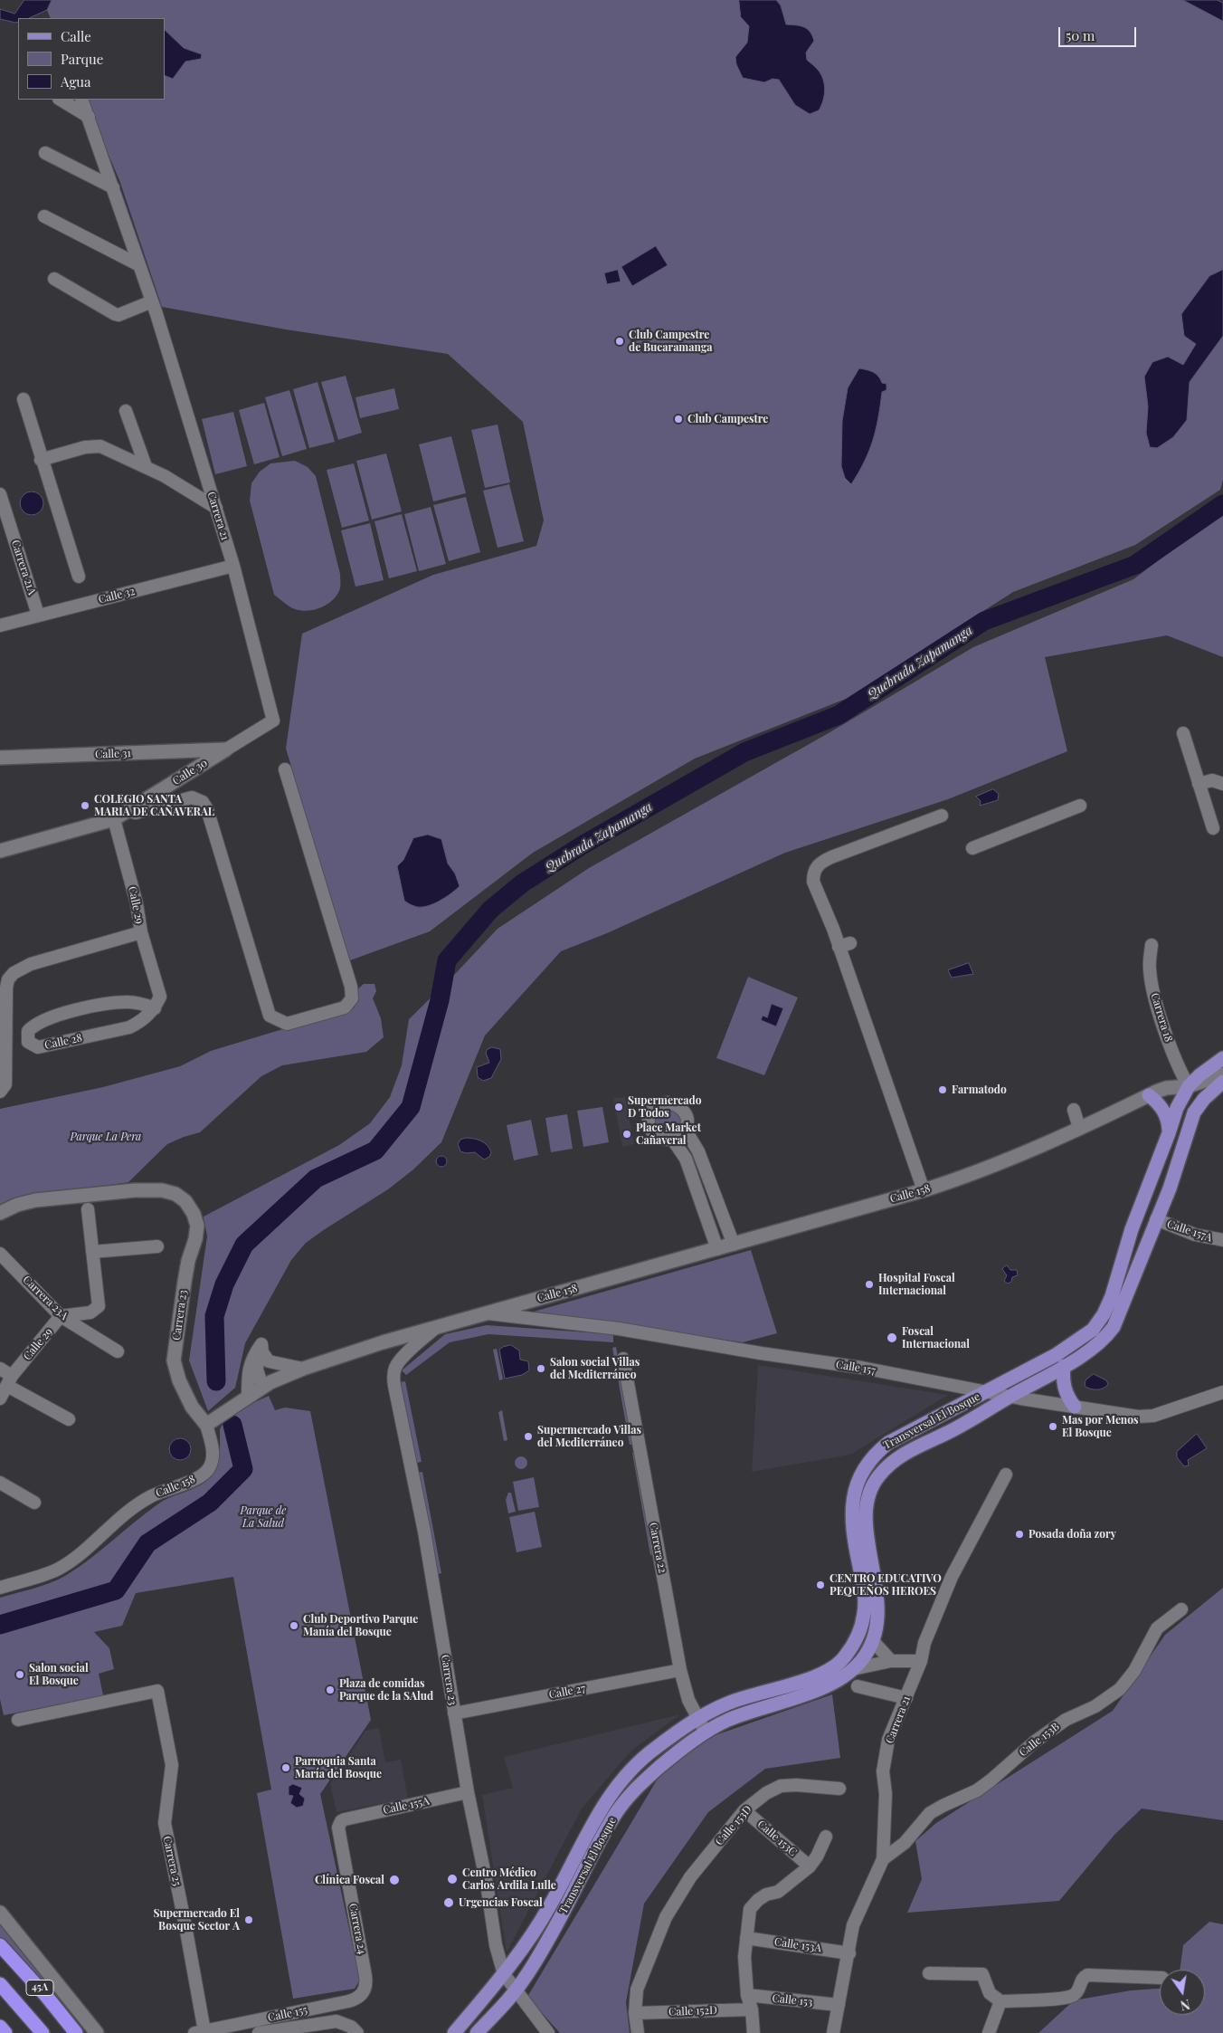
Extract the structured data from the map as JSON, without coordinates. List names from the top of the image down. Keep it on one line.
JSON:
{"streets":{"highway":["45A"],"main road":["Transversal El Bosque"],"street":["Carrera 21","Carrera 21A","Calle 32","Calle 31","Calle 30","Calle 29","Carrera 18","Calle 28","Calle 158","Calle 157A","Carrera 23A","Carrera 23","Calle 157","Carrera 22","Calle 27","Calle 153B","Calle 155A","Calle 153D","Calle 153C","Carrera 25","Carrera 24","Calle 153A","Calle 153","Calle 152D","Calle 155"]},"crossings":[["Carrera 21","Calle 32"],["Carrera 21","Calle 30"],["Carrera 21","Calle 153B"],["Carrera 21","Calle 153A"],["Carrera 21","Calle 153"],["Carrera 21A","Calle 32"],["Calle 31","Calle 30"],["Calle 30","Calle 29"],["Calle 29","Carrera 23A"],["Carrera 18","Calle 158"],["Carrera 18","Transversal El Bosque"],["Calle 158","Carrera 23"],["Calle 158","Calle 157"],["Calle 158","Transversal El Bosque"],["Calle 157A","Transversal El Bosque"],["Carrera 23","Transversal El Bosque"],["Carrera 23","Calle 27"],["Carrera 23","Calle 155A"],["Calle 157","Transversal El Bosque"],["Transversal El Bosque","Carrera 22"],["Carrera 22","Calle 27"],["Calle 155A","Carrera 24"],["Calle 153D","Calle 153C"],["Calle 153D","Calle 152D"],["Carrera 25","Calle 155"],["Carrera 24","Calle 155"]],"water":["Quebrada Zapamanga"],"parks":["Parque La Pera","Parque de La Salud"],"places":["Club Campestre de Bucaramanga","Club Campestre","COLEGIO SANTA MARIA DE CAÑAVERAL","Farmatodo","Supermercado D Todos","Place Market Cañaveral","Hospital Foscal Internacional","Foscal Internacional","Salon social Villas del Mediterráneo","Mas por Menos El Bosque","Supermercado Villas del Mediterráneo","Posada doña zory","CENTRO EDUCATIVO PEQUEÑOS HEROES","Club Deportivo Parque Manía del Bosque","Salon social El Bosque","Plaza de comidas Parque de la SAlud","Parroquia Santa María del Bosque","Centro Médico Carlos Ardila Lulle","Clínica Foscal","Urgencias Foscal","Supermercado El Bosque Sector A"],"legend":["Calle","Parque","Agua"],"scale_bar":"50 m","north":"bottom"}
